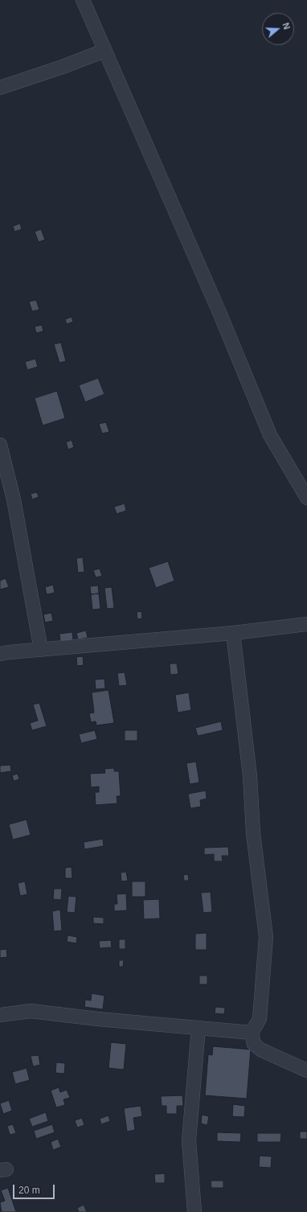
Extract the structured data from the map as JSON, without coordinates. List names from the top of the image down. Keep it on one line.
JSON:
{"scale_bar":"20 m","north":"right"}
